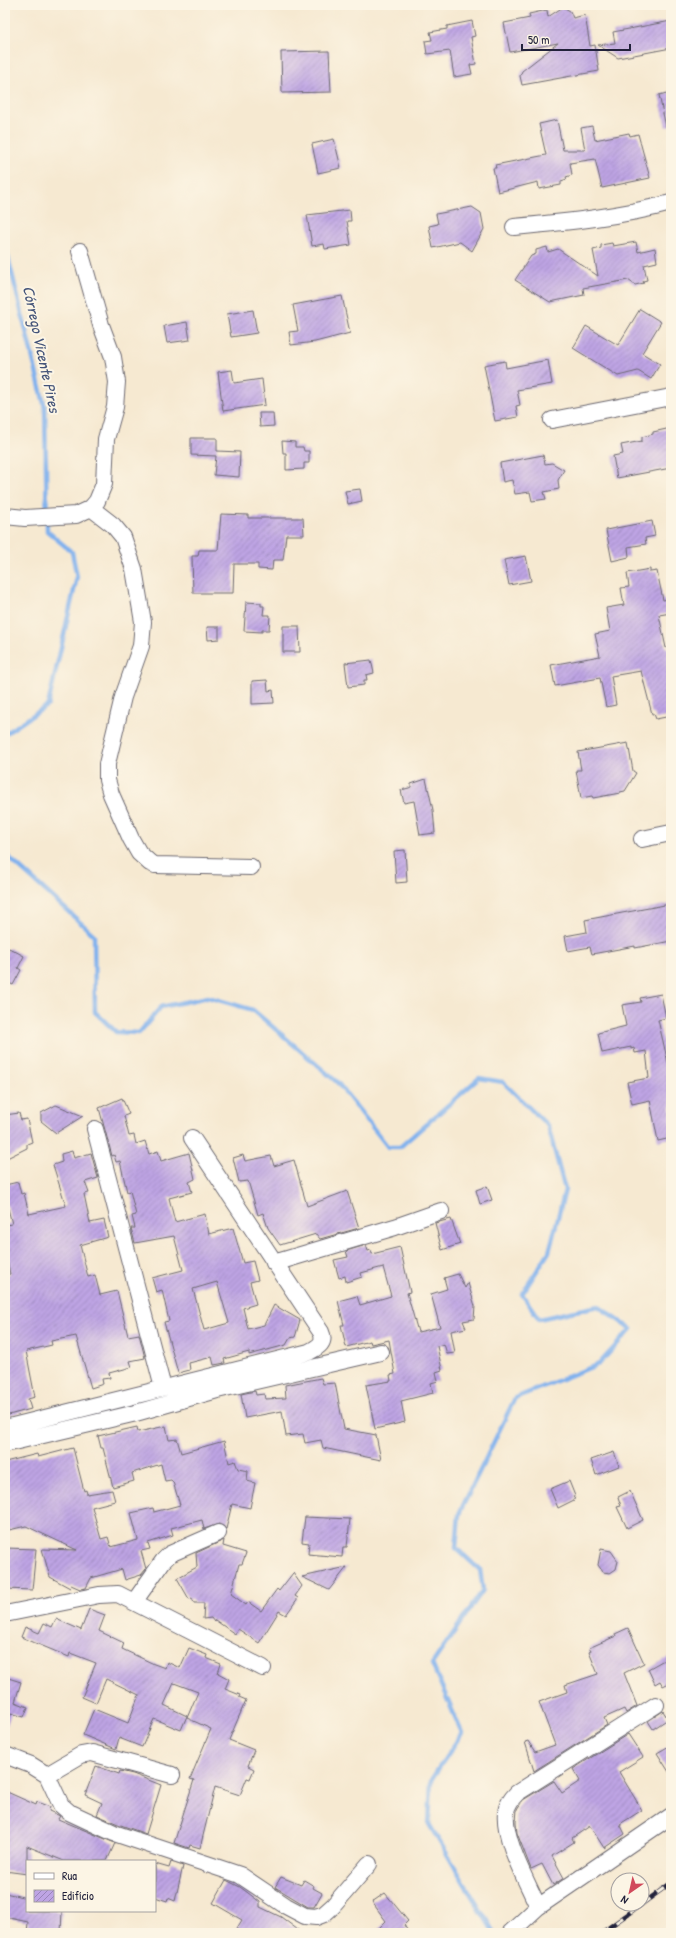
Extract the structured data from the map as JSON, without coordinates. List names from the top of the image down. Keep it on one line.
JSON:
{"water":["Córrego Vicente Pires"],"legend":["Rua","Edifício"],"scale_bar":"50 m","north":"bottom left"}
